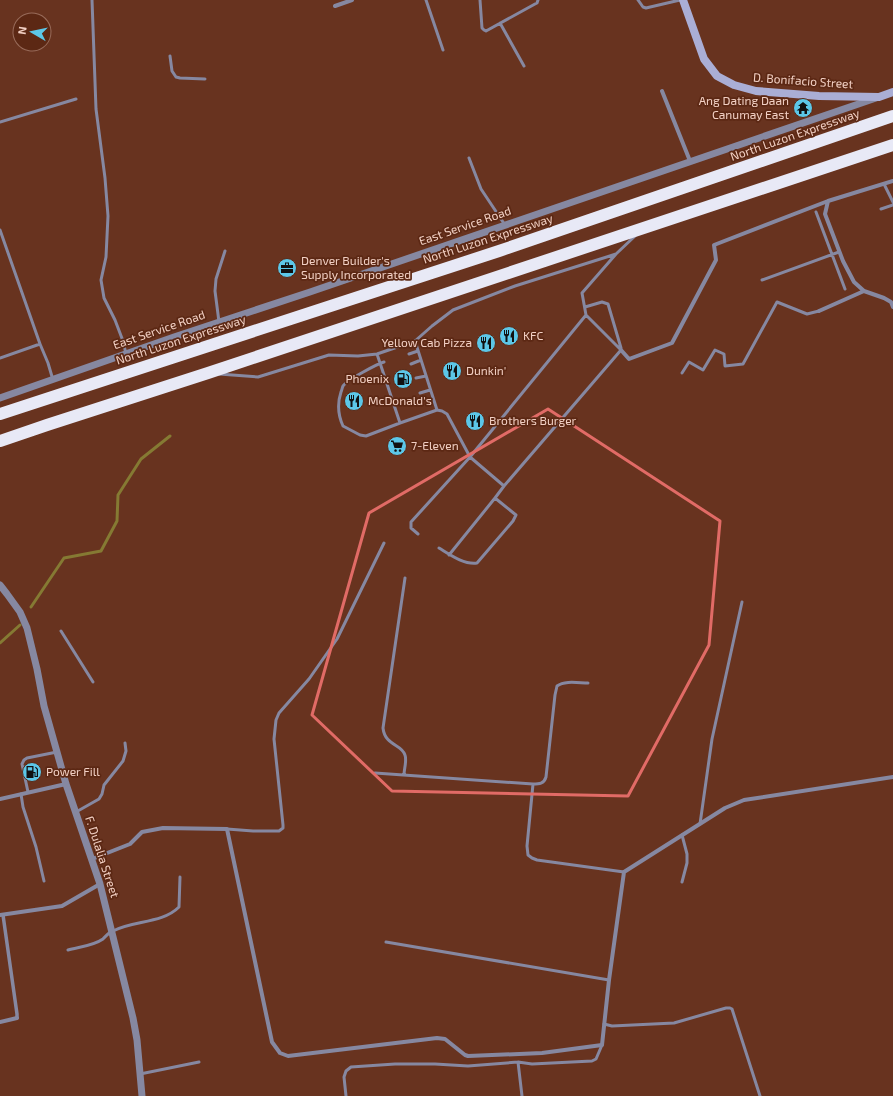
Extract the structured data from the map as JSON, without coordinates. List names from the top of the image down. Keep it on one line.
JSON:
{"streets":{"highway":["North Luzon Expressway"],"main road":["D. Bonifacio Street","East Service Road"],"street":["F. Dulalia Street"]},"crossings":[["D. Bonifacio Street","East Service Road"]],"places":{"temple":["Ang Dating Daan Canumay East"],"office":["Denver Builder's Supply Incorporated"],"restaurant":["KFC","Yellow Cab Pizza","Dunkin'","McDonald's","Brothers Burger"],"fuel station":["Phoenix","Power Fill"],"supermarket":["7-Eleven"]},"north":"left"}
